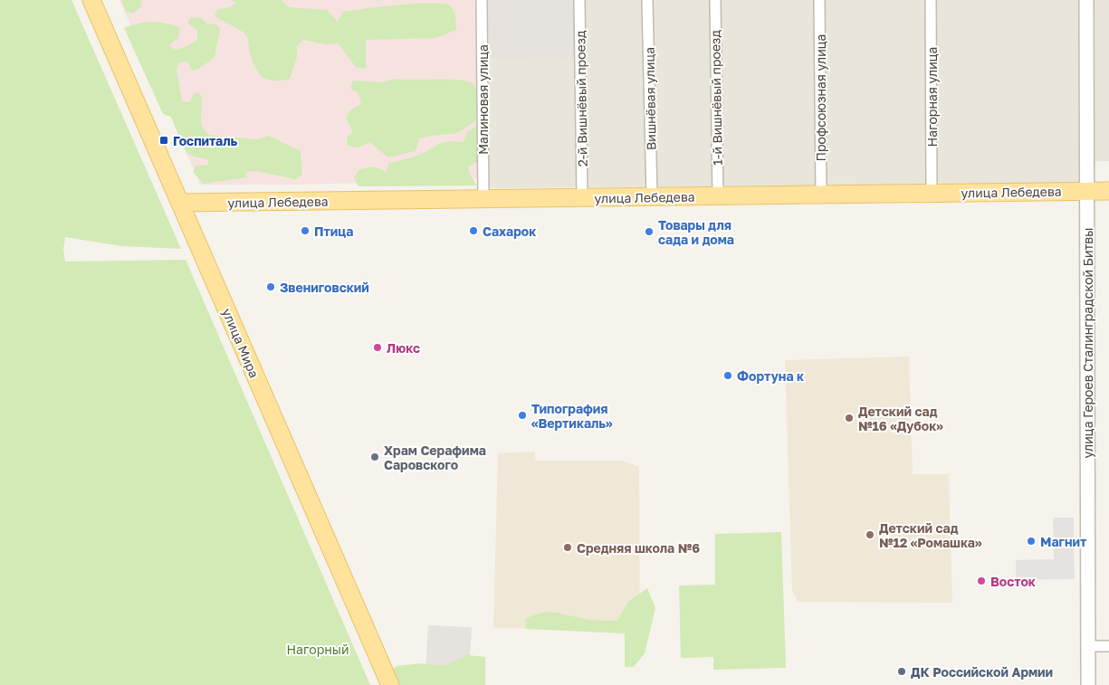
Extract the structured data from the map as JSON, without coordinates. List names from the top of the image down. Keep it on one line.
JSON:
{"streets":{"main road":["улица Лебедева","улица Мира"],"street":["Нагорная улица","1-й Вишнёвый проезд","Профсоюзная улица","2-й Вишнёвый проезд","Вишнёвая улица","Малиновая улица","улица Героев Сталинградской Битвы"]},"crossings":[["Нагорная улица","улица Лебедева"],["1-й Вишнёвый проезд","улица Лебедева"],["Профсоюзная улица","улица Лебедева"],["2-й Вишнёвый проезд","улица Лебедева"],["Вишнёвая улица","улица Лебедева"],["Малиновая улица","улица Лебедева"],["улица Лебедева","улица Мира"],["улица Лебедева","улица Героев Сталинградской Битвы"]],"parks":["Нагорный"],"places":{"transit":["Госпиталь"],"other":["Птица","Сахарок","Товары для сада и дома","Звениговский","Люкс","Фортуна к","Типография «Вертикаль»","Детский сад №16 «Дубок»","Храм Серафима Саровского","Детский сад №12 «Ромашка»","Магнит","Средняя школа №6","Восток","ДК Российской Армии"]}}
